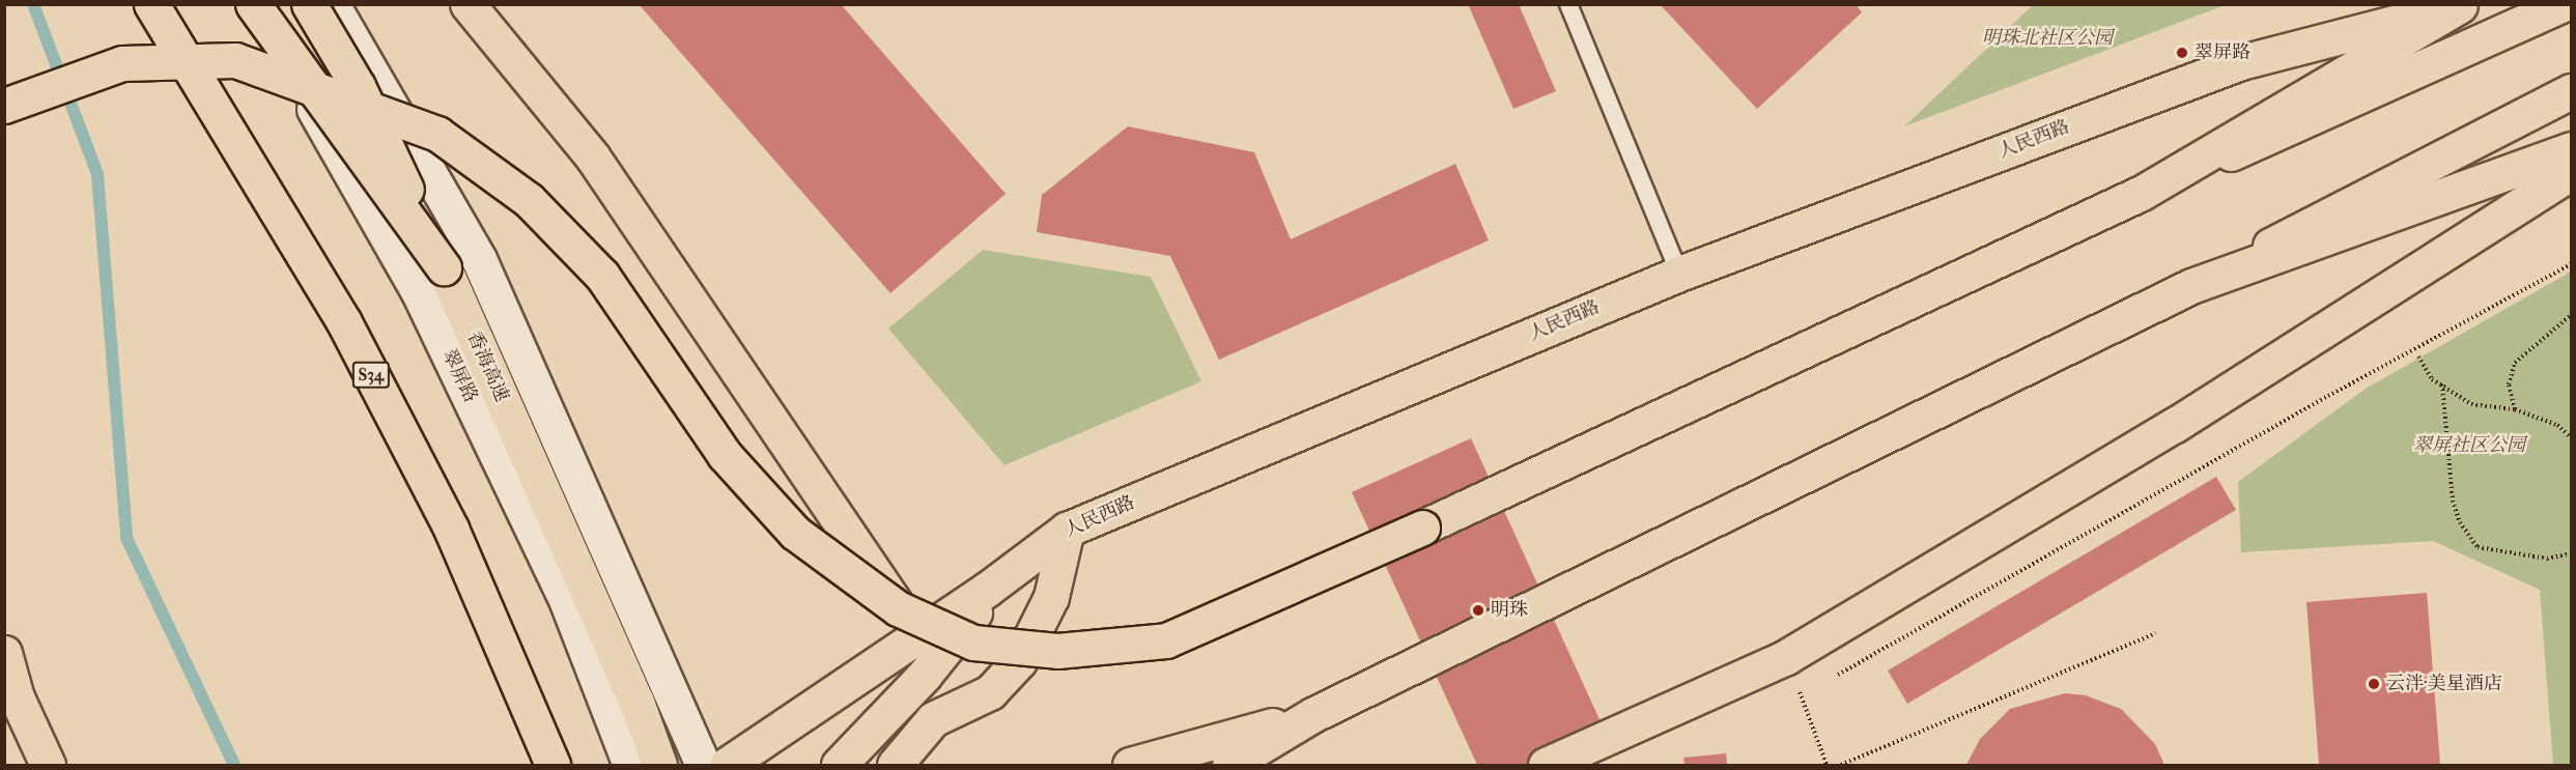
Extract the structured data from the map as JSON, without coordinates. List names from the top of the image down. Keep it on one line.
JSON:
{"streets":{"main road":["人民西路","香海高速","S34","翠屏路"]},"crossings":[["香海高速","翠屏路"]],"parks":["明珠北社区公园","翠屏社区公园"],"places":["翠屏路","明珠","云泮·美星酒店"]}
